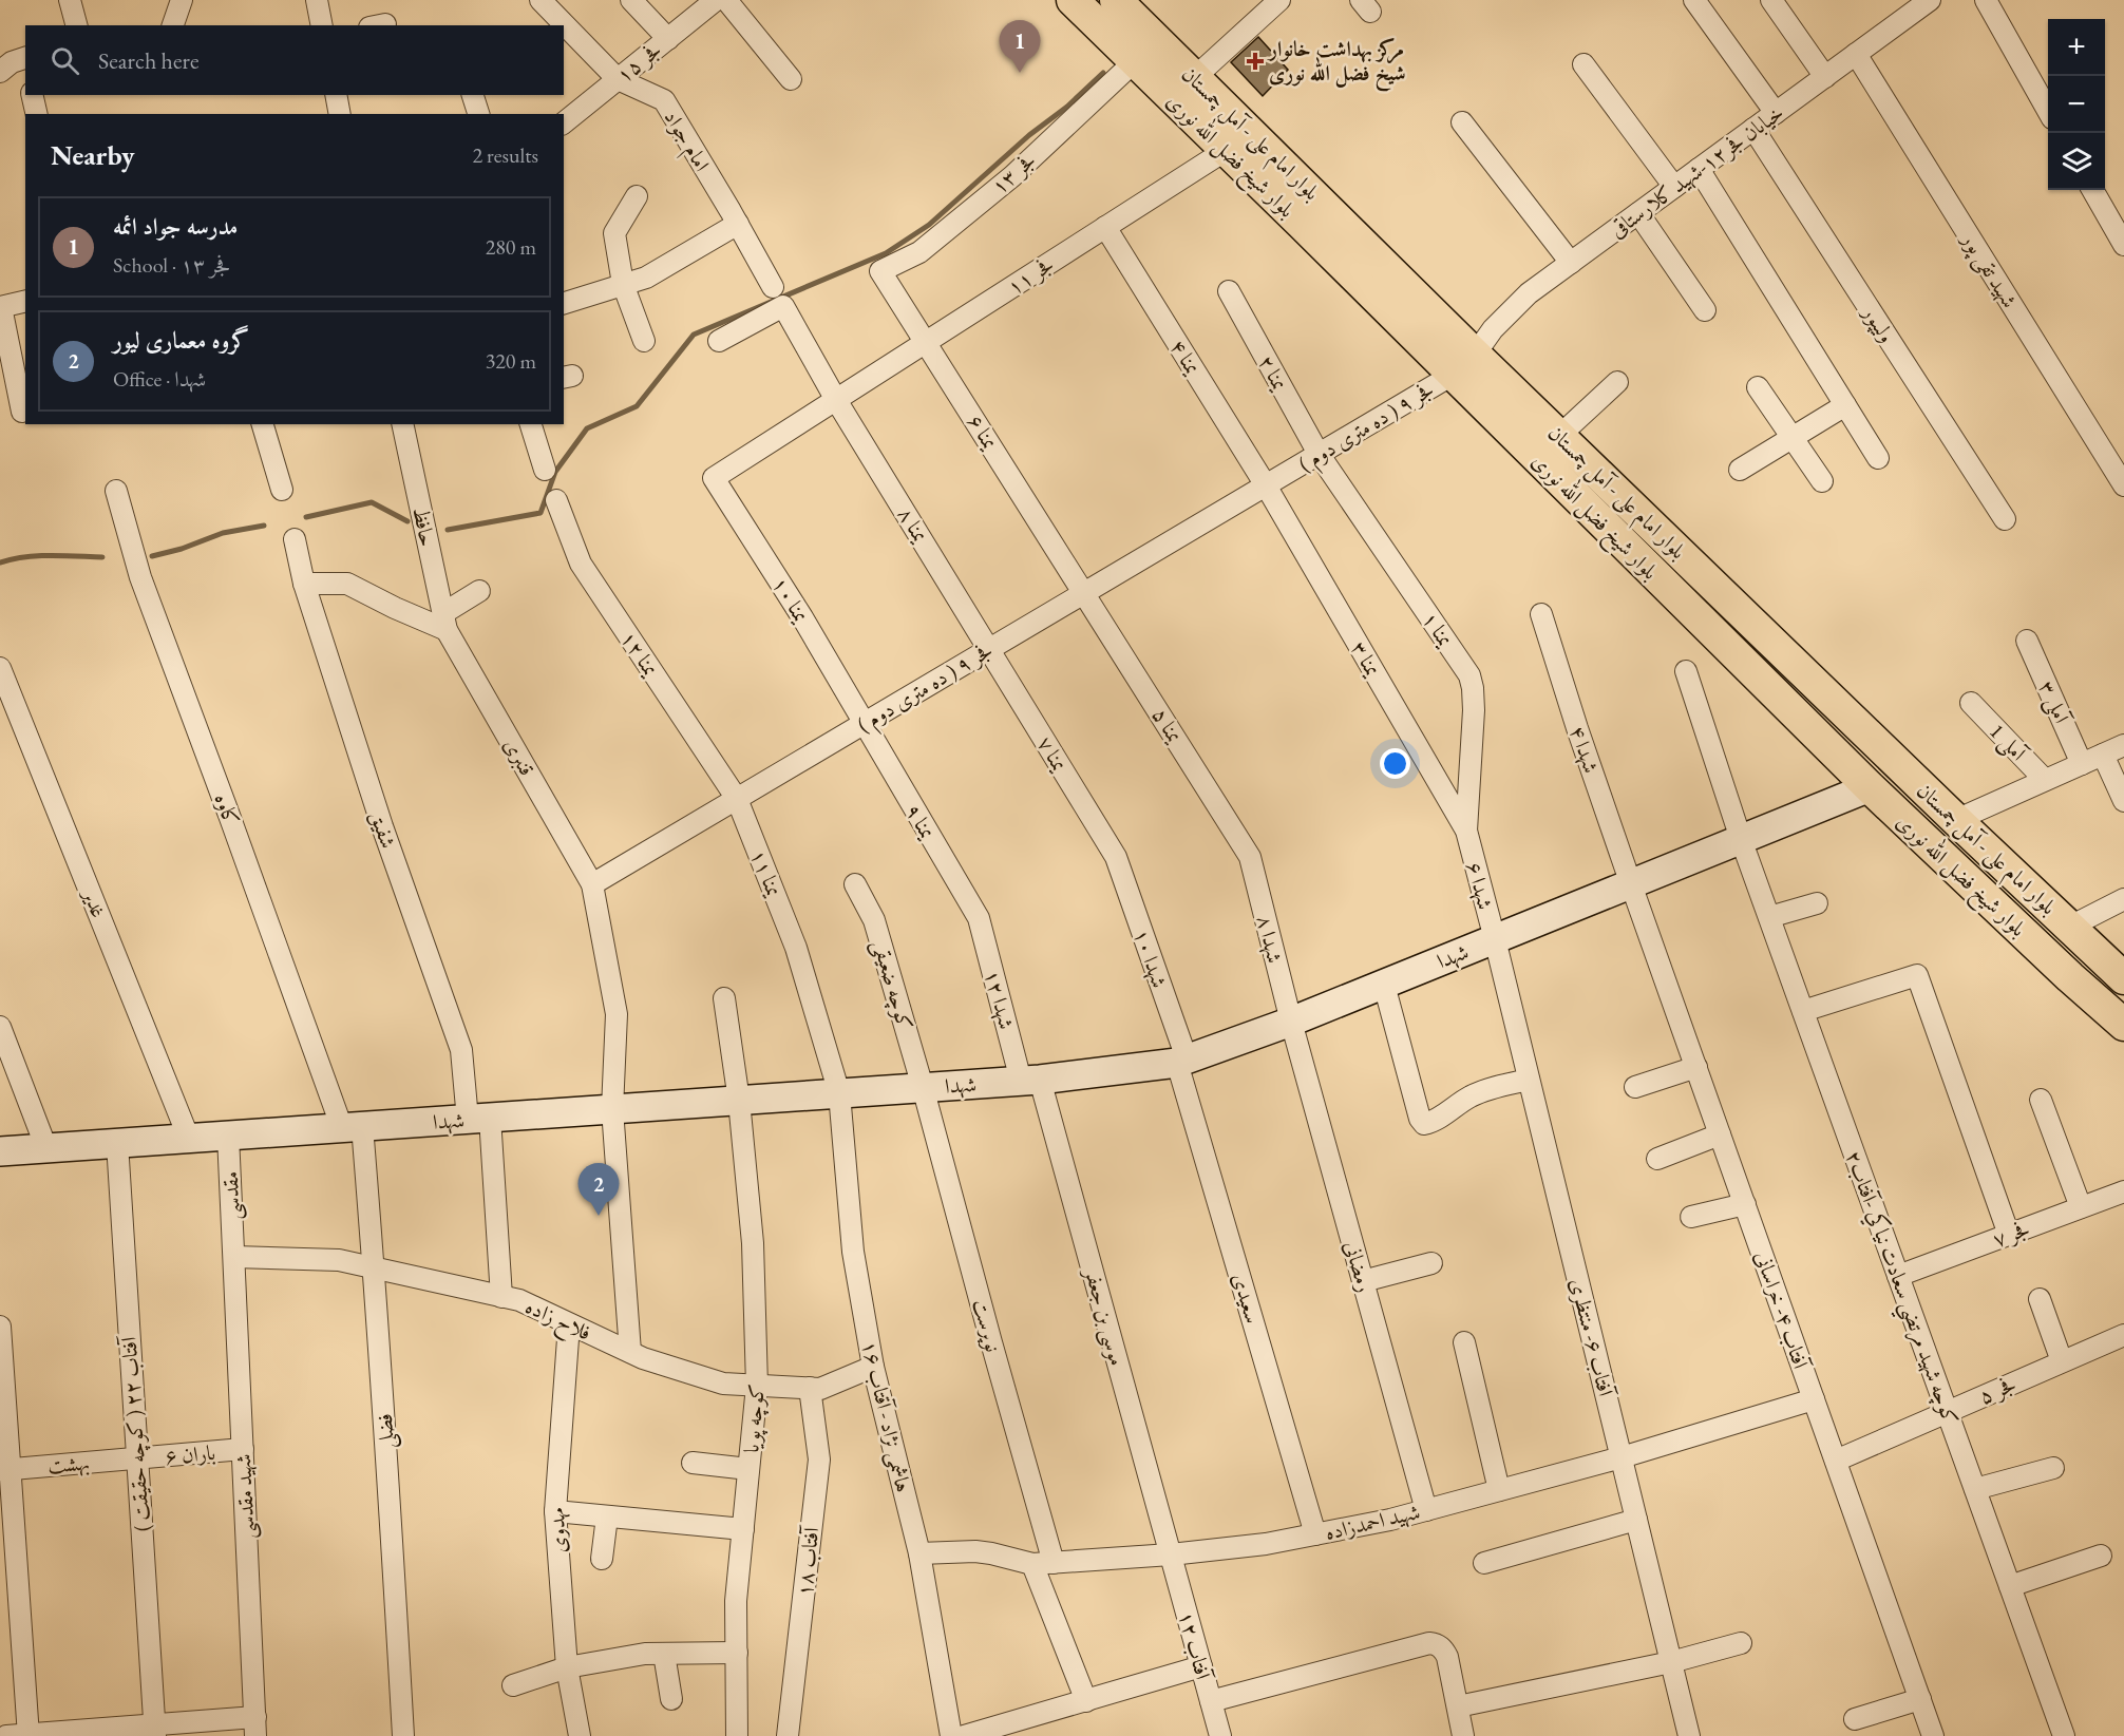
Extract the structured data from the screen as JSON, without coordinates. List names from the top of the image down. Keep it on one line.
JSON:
{"streets":{"main road":["بلوار امام علی - آمل چمستان","بلوار شیخ فضل الله نوری","شهدا"],"street":["فجر ۱۵","امام جواد","خيابان فجر۱۲-شهيد كلارستاقی","فجر ۱۳","شهید تقی پور","فجر ۱۱","ولیپور","یمنا ۴","یمنا ۲","فجر ۹ ( ده متری دوم )","یمنا ۶","یمنا ۸","حافظ","یمنا ۱۰","یمنا ۱","یمنا ۱۲","یمنا ۳","آملی ۳","یمنا ۵","آملی 1","شهدا ۴","یمنا ۷","قنبری","کاوه","یمنا ۹","شفیق","یمنا ۱۱","شهدا ۶","غدیر","شهدا ۸","شهدا ۱۰","کوچه ضعیقی","شهدا ۱۲","مقدسی","فجر ۷","رمضانی","كوچه شهيد مرتضي سعادت نياكي -آفتاب۲","سعیدی","آفتاب ۴- خراسانی","موسی بن جعفر","فلاح زاده","نوپرست","آفتاب ۶- منتظری","فجر ۵","هاشمی نژاد - آقتاب ۱۶","کوچه پویا","فضلی","آفتاب ۲۲ ( کوچه حقیقت )","باران ۶","بهشت","شهید مقدسی","شهید احمدزاده","مهدوی","آفتاب ۱۸","آفتاب ۱۲"]},"crossings":[["فجر ۱۵","امام جواد"],["بلوار امام علی - آمل چمستان","بلوار شیخ فضل الله نوری"],["بلوار امام علی - آمل چمستان","خيابان فجر۱۲-شهيد كلارستاقی"],["بلوار امام علی - آمل چمستان","فجر ۹ ( ده متری دوم )"],["بلوار شیخ فضل الله نوری","خيابان فجر۱۲-شهيد كلارستاقی"],["بلوار شیخ فضل الله نوری","فجر ۱۳"],["بلوار شیخ فضل الله نوری","فجر ۱۱"],["بلوار شیخ فضل الله نوری","فجر ۹ ( ده متری دوم )"],["بلوار شیخ فضل الله نوری","شهدا"],["خيابان فجر۱۲-شهيد كلارستاقی","شهید تقی پور"],["خيابان فجر۱۲-شهيد كلارستاقی","ولیپور"],["خيابان فجر۱۲-شهيد كلارستاقی","فجر ۹ ( ده متری دوم )"],["فجر ۱۳","یمنا ۶"],["فجر ۱۱","یمنا ۴"],["فجر ۱۱","یمنا ۶"],["فجر ۱۱","یمنا ۸"],["فجر ۱۱","یمنا ۱۰"],["یمنا ۴","فجر ۹ ( ده متری دوم )"],["یمنا ۴","یمنا ۳"],["یمنا ۲","فجر ۹ ( ده متری دوم )"],["یمنا ۲","یمنا ۱"],["فجر ۹ ( ده متری دوم )","یمنا ۶"],["فجر ۹ ( ده متری دوم )","یمنا ۸"],["فجر ۹ ( ده متری دوم )","یمنا ۱۰"],["فجر ۹ ( ده متری دوم )","یمنا ۱"],["فجر ۹ ( ده متری دوم )","یمنا ۱۲"],["فجر ۹ ( ده متری دوم )","یمنا ۳"],["فجر ۹ ( ده متری دوم )","یمنا ۵"],["فجر ۹ ( ده متری دوم )","یمنا ۷"],["فجر ۹ ( ده متری دوم )","قنبری"],["فجر ۹ ( ده متری دوم )","یمنا ۹"],["فجر ۹ ( ده متری دوم )","یمنا ۱۱"],["یمنا ۶","یمنا ۵"],["یمنا ۸","یمنا ۷"],["حافظ","قنبری"],["یمنا ۱۰","یمنا ۹"],["یمنا ۱","یمنا ۳"],["یمنا ۱","شهدا ۶"],["یمنا ۱۲","یمنا ۱۱"],["یمنا ۳","شهدا ۶"],["یمنا ۵","شهدا ۸"],["شهدا ۴","شهدا"],["شهدا ۴","آفتاب ۴- خراسانی"],["یمنا ۷","شهدا ۱۰"],["کاوه","شهدا"],["کاوه","فضلی"],["یمنا ۹","شهدا ۱۲"],["شفیق","شهدا"],["شفیق","فلاح زاده"],["یمنا ۱۱","شهدا"],["یمنا ۱۱","هاشمی نژاد - آقتاب ۱۶"],["شهدا ۶","شهدا"],["شهدا ۶","آفتاب ۶- منتظری"],["غدیر","شهدا"],["شهدا ۸","شهدا"],["شهدا ۸","رمضانی"],["شهدا","شهدا ۱۰"],["شهدا","کوچه ضعیقی"],["شهدا","شهدا ۱۲"],["شهدا","مقدسی"],["شهدا","رمضانی"],["شهدا","كوچه شهيد مرتضي سعادت نياكي -آفتاب۲"],["شهدا","سعیدی"],["شهدا","آفتاب ۴- خراسانی"],["شهدا","موسی بن جعفر"],["شهدا","نوپرست"],["شهدا","آفتاب ۶- منتظری"],["شهدا","هاشمی نژاد - آقتاب ۱۶"],["شهدا","کوچه پویا"],["شهدا","فضلی"],["شهدا","آفتاب ۲۲ ( کوچه حقیقت )"],["شهدا ۱۰","سعیدی"],["کوچه ضعیقی","نوپرست"],["شهدا ۱۲","موسی بن جعفر"],["مقدسی","فلاح زاده"],["مقدسی","شهید مقدسی"],["فجر ۷","كوچه شهيد مرتضي سعادت نياكي -آفتاب۲"],["رمضانی","شهید احمدزاده"],["كوچه شهيد مرتضي سعادت نياكي -آفتاب۲","فجر ۵"],["سعیدی","شهید احمدزاده"],["آفتاب ۴- خراسانی","فجر ۵"],["آفتاب ۴- خراسانی","شهید احمدزاده"],["موسی بن جعفر","شهید احمدزاده"],["موسی بن جعفر","آفتاب ۱۲"],["فلاح زاده","هاشمی نژاد - آقتاب ۱۶"],["فلاح زاده","کوچه پویا"],["فلاح زاده","فضلی"],["فلاح زاده","شهید مقدسی"],["فلاح زاده","مهدوی"],["فلاح زاده","آفتاب ۱۸"],["نوپرست","شهید احمدزاده"],["آفتاب ۶- منتظری","شهید احمدزاده"],["هاشمی نژاد - آقتاب ۱۶","شهید احمدزاده"],["آفتاب ۲۲ ( کوچه حقیقت )","باران ۶"],["آفتاب ۲۲ ( کوچه حقیقت )","بهشت"],["باران ۶","بهشت"],["باران ۶","شهید مقدسی"],["شهید احمدزاده","آفتاب ۱۲"]],"places":{"health":["مرکز بهداشت خانوار شیخ فضل الله نوری"]},"page":{"map_buttons":["+","−"],"pins":["1","2"],"search":"Search here","heading":["Nearby","2 results"],"list":[{"mark":"1","name":"مدرسه جواد ائمه","note":"School · فجر ۱۳","value":"280 m"},{"mark":"2","name":"گروه معماری لیور","note":"Office · شهدا","value":"320 m"}]}}
